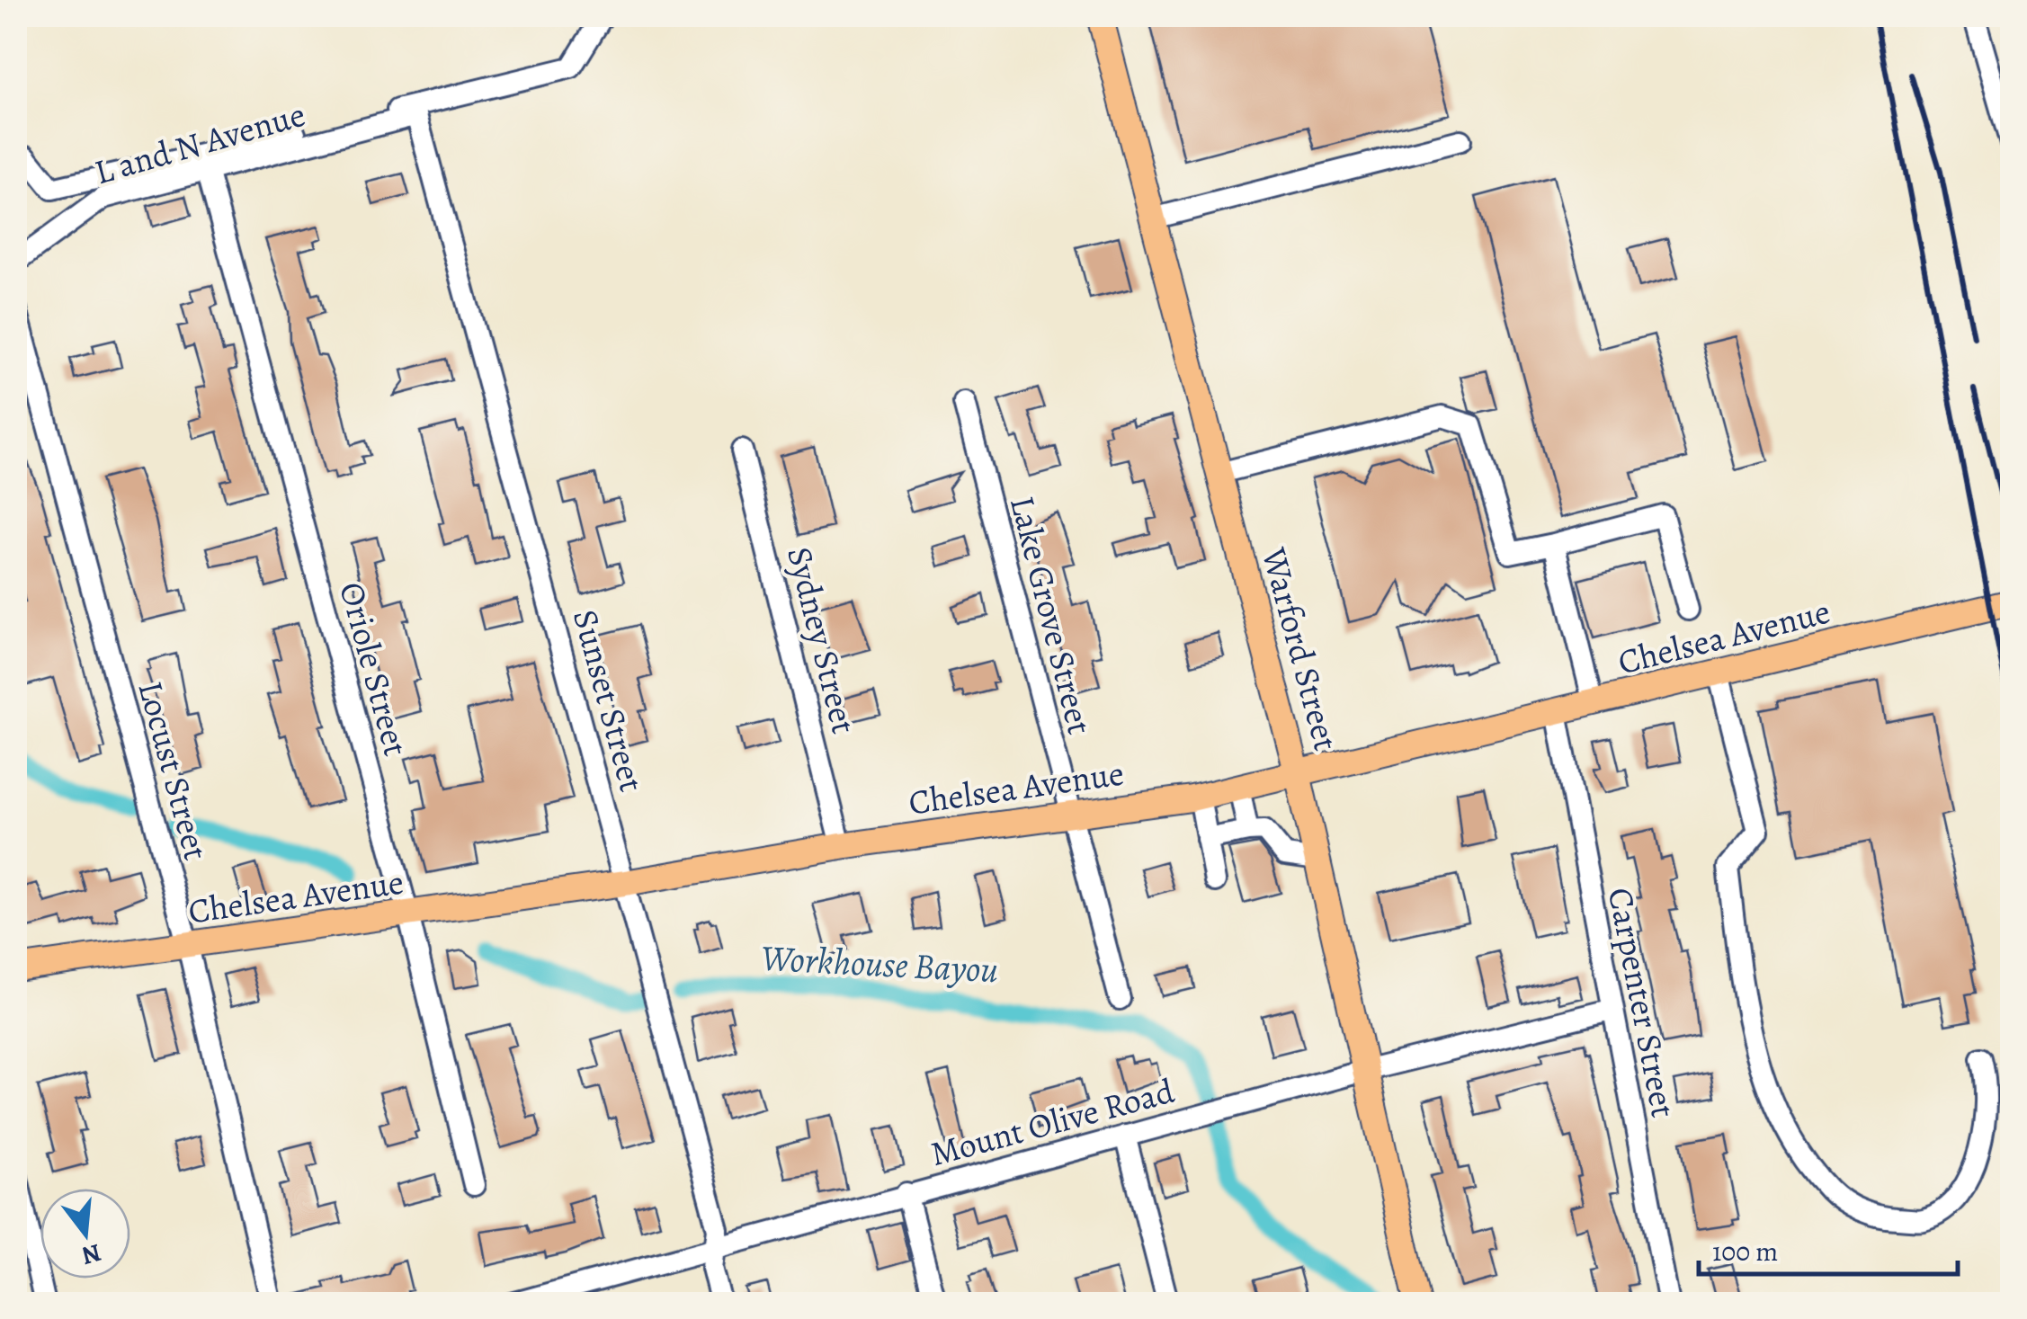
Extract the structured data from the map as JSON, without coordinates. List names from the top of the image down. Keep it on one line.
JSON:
{"streets":{"main road":["Chelsea Avenue","Warford Street"],"street":["L and N Avenue","Lake Grove Street","Sydney Street","Oriole Street","Sunset Street","Locust Street","Carpenter Street","Mount Olive Road"]},"crossings":[["L and N Avenue","Oriole Street"],["L and N Avenue","Sunset Street"],["Lake Grove Street","Chelsea Avenue"],["Chelsea Avenue","Sydney Street"],["Chelsea Avenue","Warford Street"],["Chelsea Avenue","Oriole Street"],["Chelsea Avenue","Sunset Street"],["Chelsea Avenue","Locust Street"],["Chelsea Avenue","Carpenter Street"],["Warford Street","Mount Olive Road"],["Sunset Street","Mount Olive Road"],["Carpenter Street","Mount Olive Road"]],"water":["Workhouse Bayou"],"scale_bar":"100 m","north":"bottom"}
